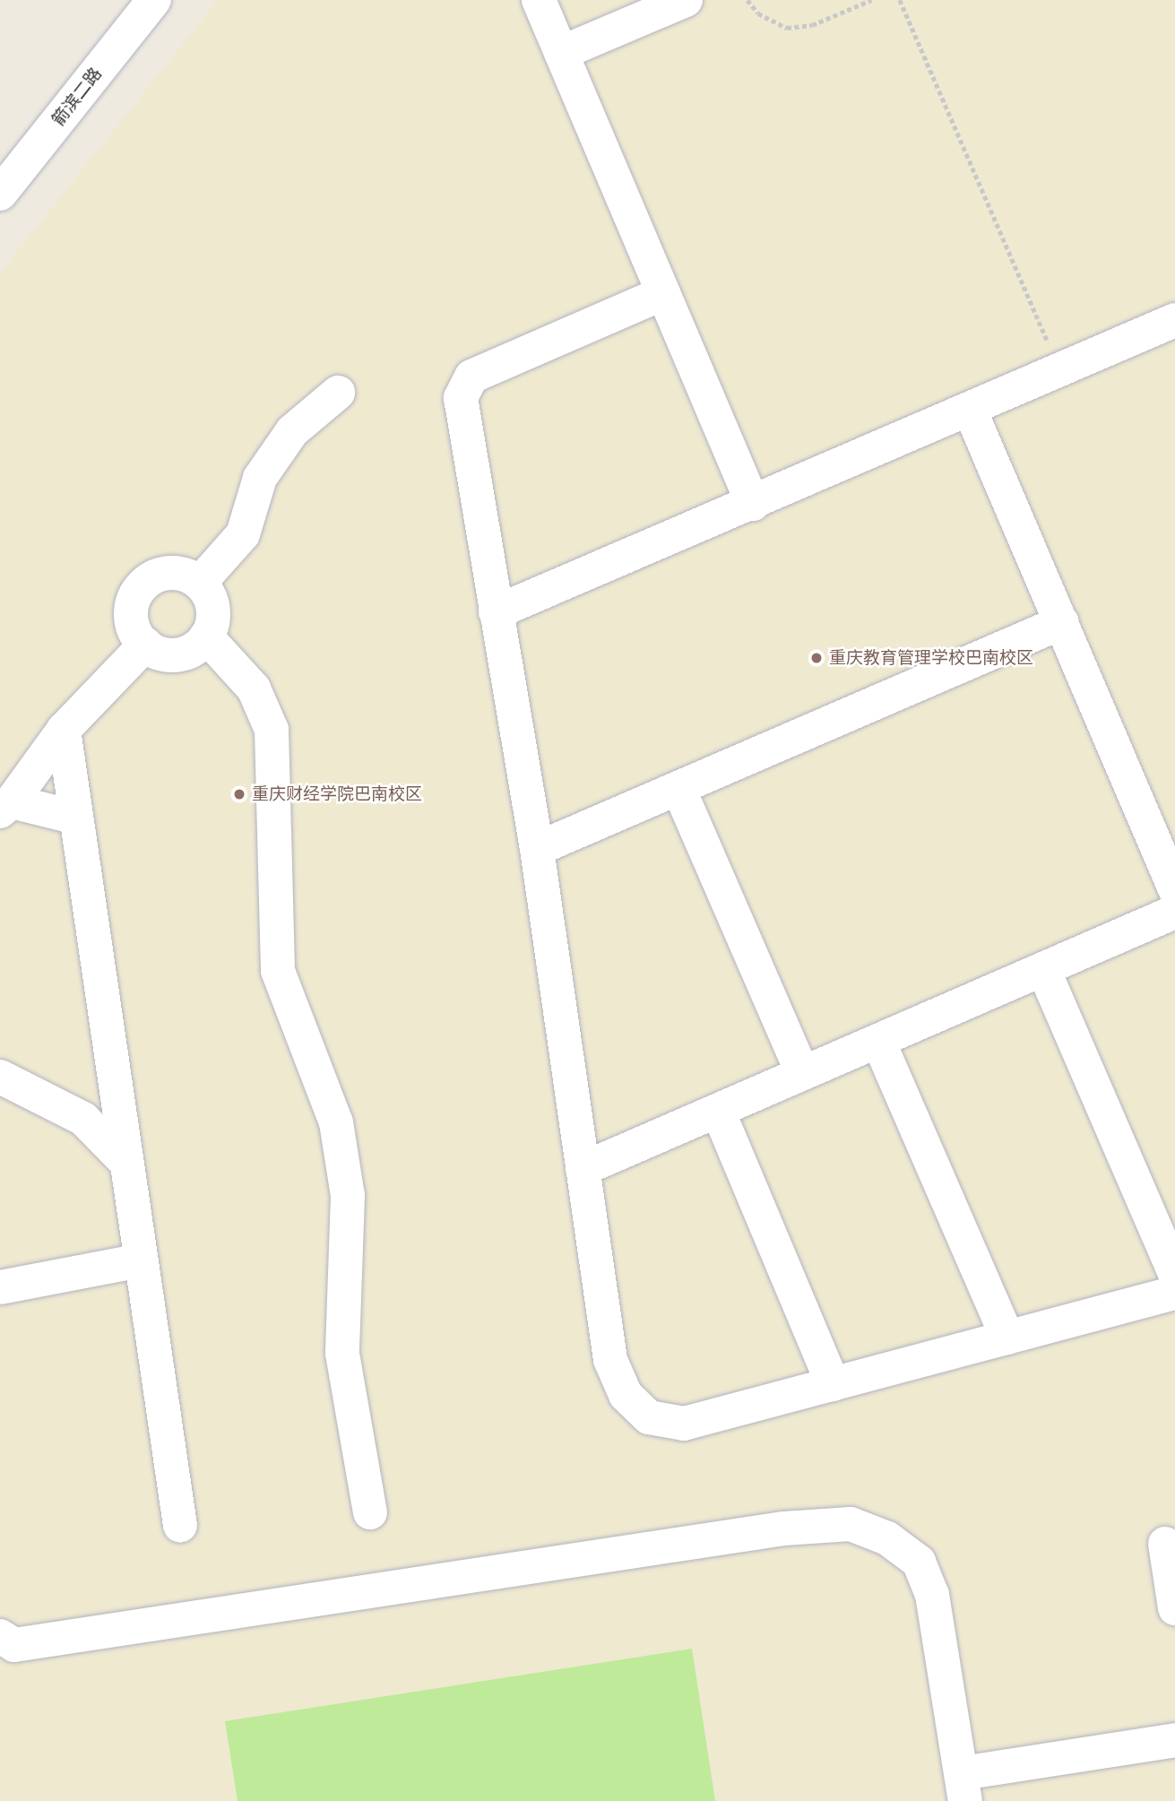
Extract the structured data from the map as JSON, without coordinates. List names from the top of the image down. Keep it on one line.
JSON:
{"streets":{"street":["箭滨二路"]},"places":["重庆教育管理学校巴南校区","重庆财经学院巴南校区"]}
